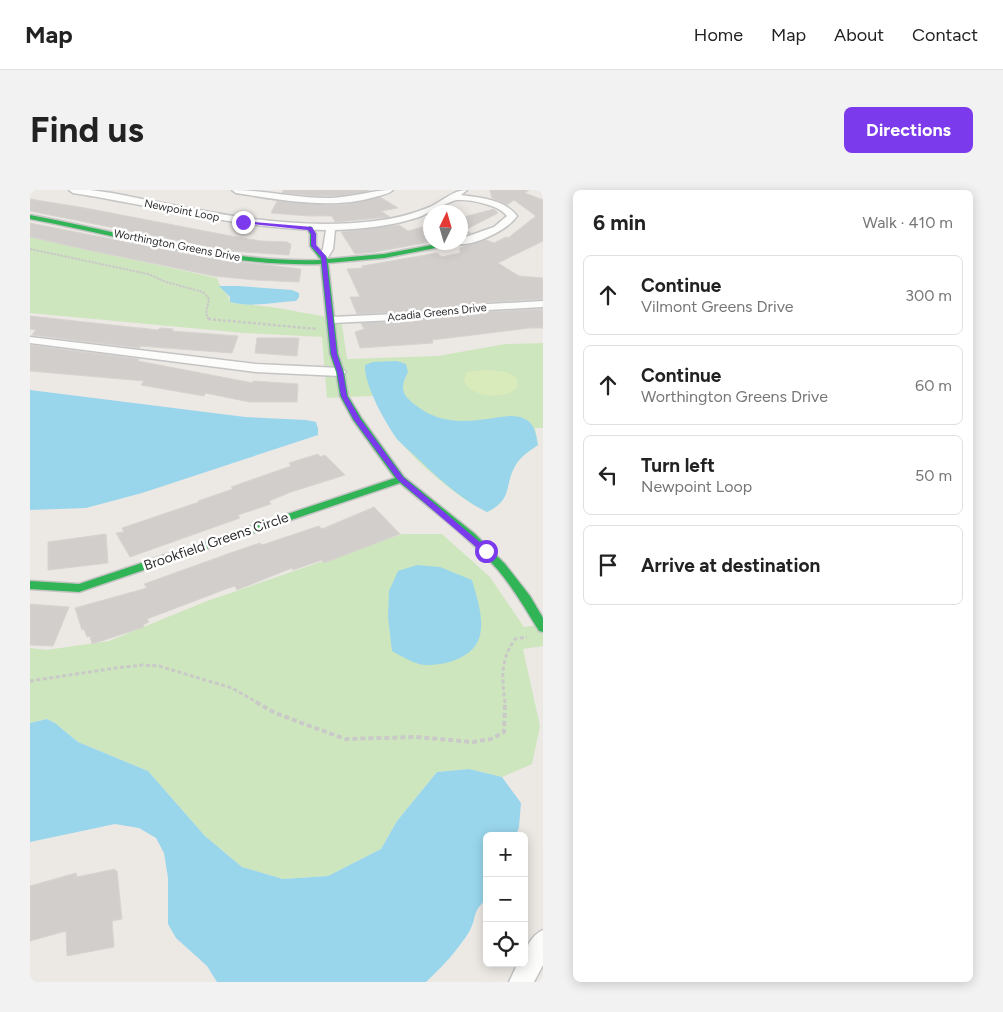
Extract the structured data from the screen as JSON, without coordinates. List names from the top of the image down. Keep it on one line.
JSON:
{"streets":{"street":["Newpoint Loop","Worthington Greens Drive","Acadia Greens Drive","Brookfield Greens Circle"]},"crossings":[["Newpoint Loop","Worthington Greens Drive"]],"north":"top","page":{"header":"Map","nav":["Home","Map","About","Contact"],"buttons":"Directions","title":"Find us","heading":["6 min","Walk · 410 m"],"list":[["Continue","Vilmont Greens Drive","300 m"],["Continue","Worthington Greens Drive","60 m"],["Turn left","Newpoint Loop","50 m"],"Arrive at destination"],"map_buttons":["+","−"]}}
